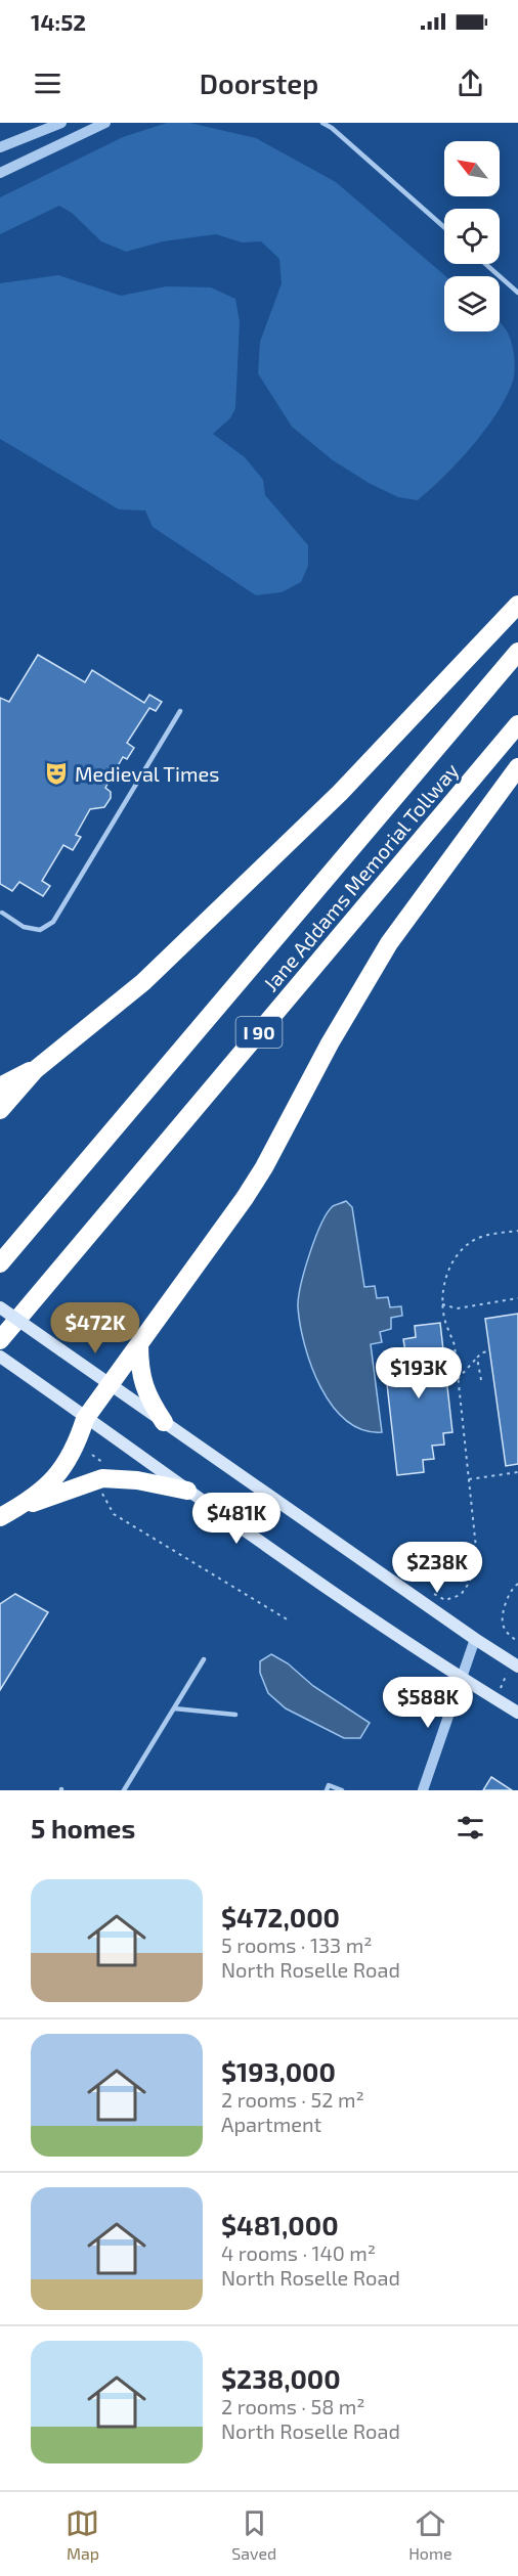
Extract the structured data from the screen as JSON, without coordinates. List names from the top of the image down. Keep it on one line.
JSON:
{"streets":{"highway":["Jane Addams Memorial Tollway","I 90"]},"places":{"theatre":["Medieval Times"]},"north":"top left","page":{"status":"14:52","header":"Doorstep","price":["$472K","$193K","$481K","$238K","$588K"],"heading":"5 homes","list":[{"name":"$472,000","note":"5 rooms · 133 m² · North Roselle Road"},{"name":"$193,000","note":"2 rooms · 52 m² · Apartment"},{"name":"$481,000","note":"4 rooms · 140 m² · North Roselle Road"},{"name":"$238,000","note":"2 rooms · 58 m² · North Roselle Road"}],"tabs":["Map","Saved","Home"]}}
